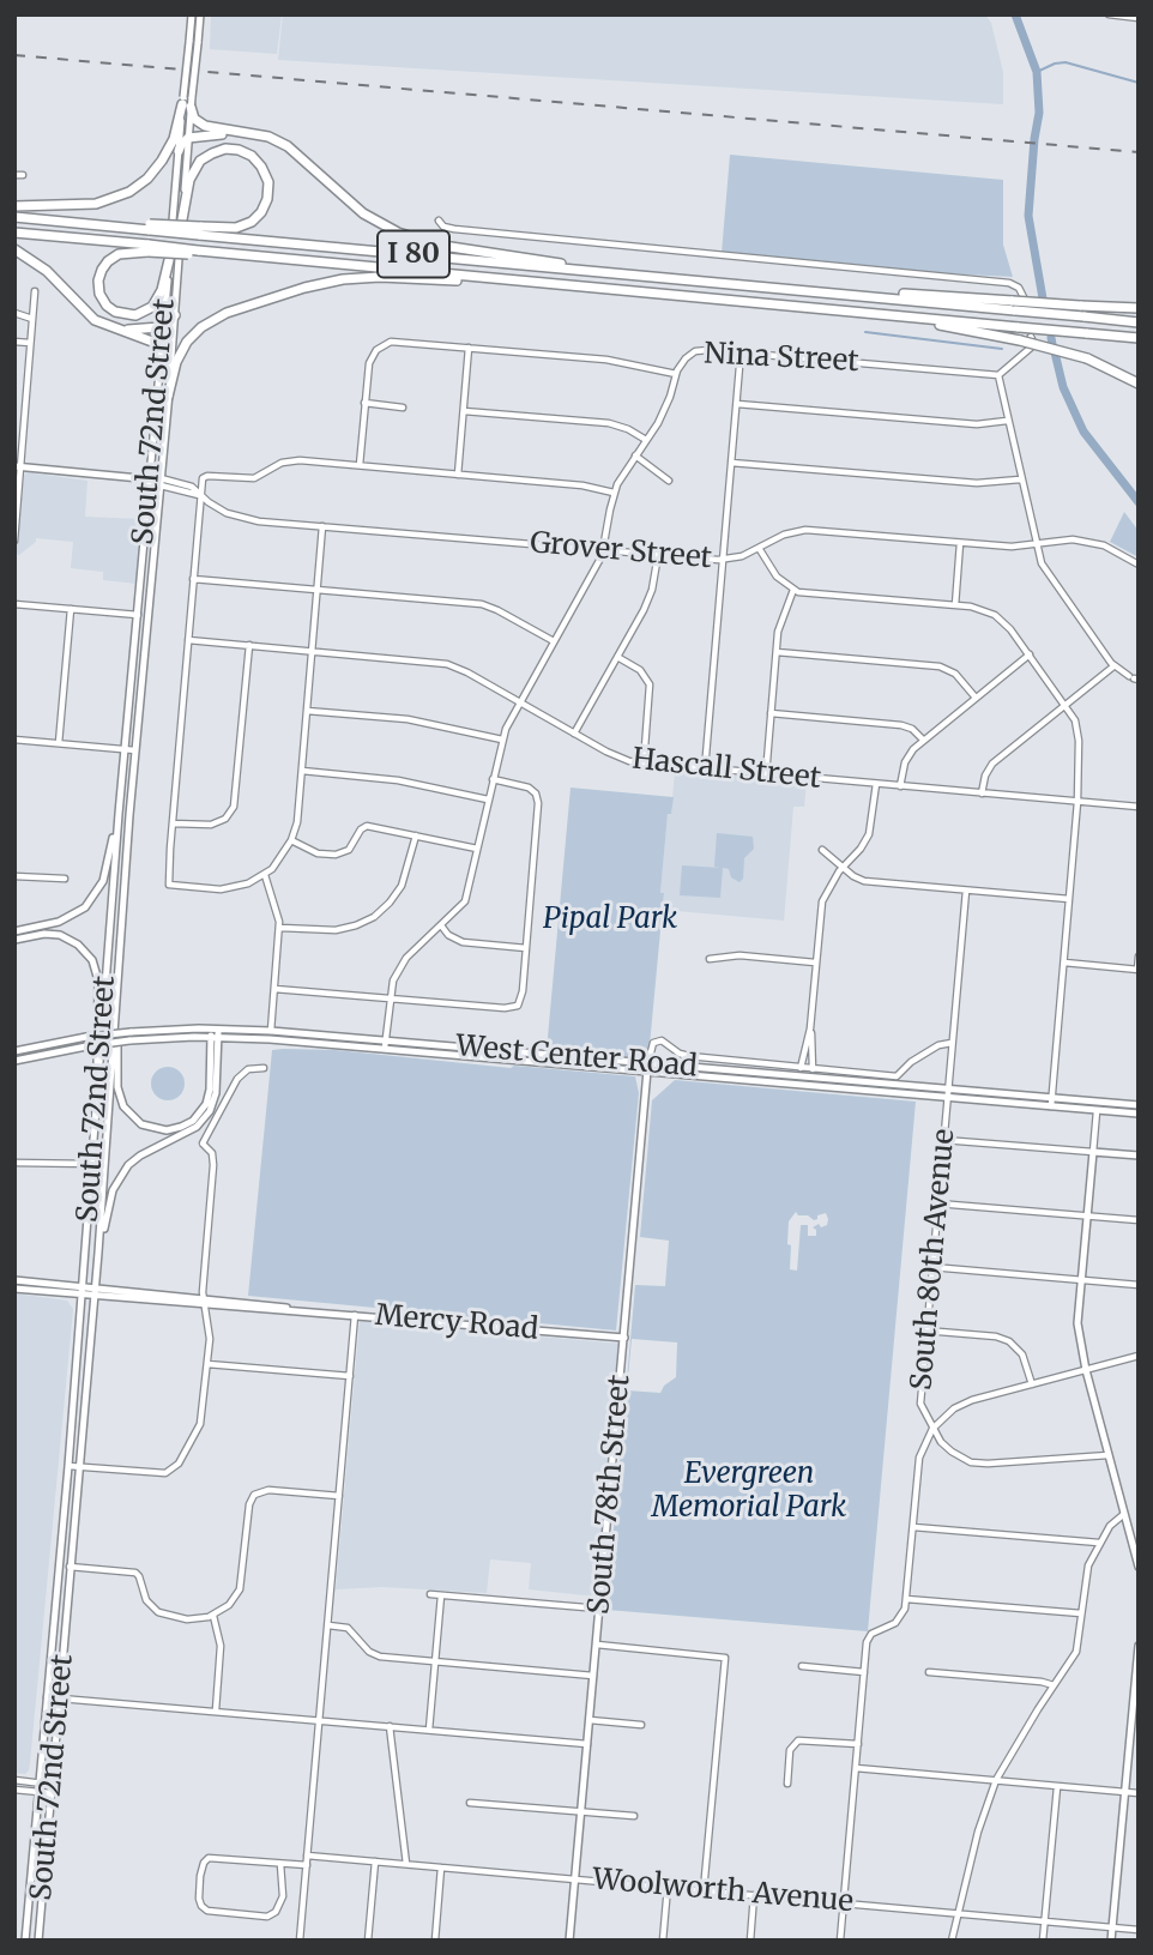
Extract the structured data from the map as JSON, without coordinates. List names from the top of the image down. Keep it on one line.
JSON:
{"streets":{"highway":["I 80"],"main road":["South 72nd Street","Grover Street","West Center Road","Mercy Road","South 78th Street"],"street":["Nina Street","Hascall Street","South 80th Avenue","Woolworth Avenue"]},"crossings":[["South 72nd Street","Grover Street"],["South 72nd Street","Mercy Road"],["West Center Road","South 80th Avenue"],["West Center Road","South 78th Street"],["Mercy Road","South 78th Street"],["South 78th Street","Woolworth Avenue"]],"parks":["Pipal Park","Evergreen Memorial Park"]}
